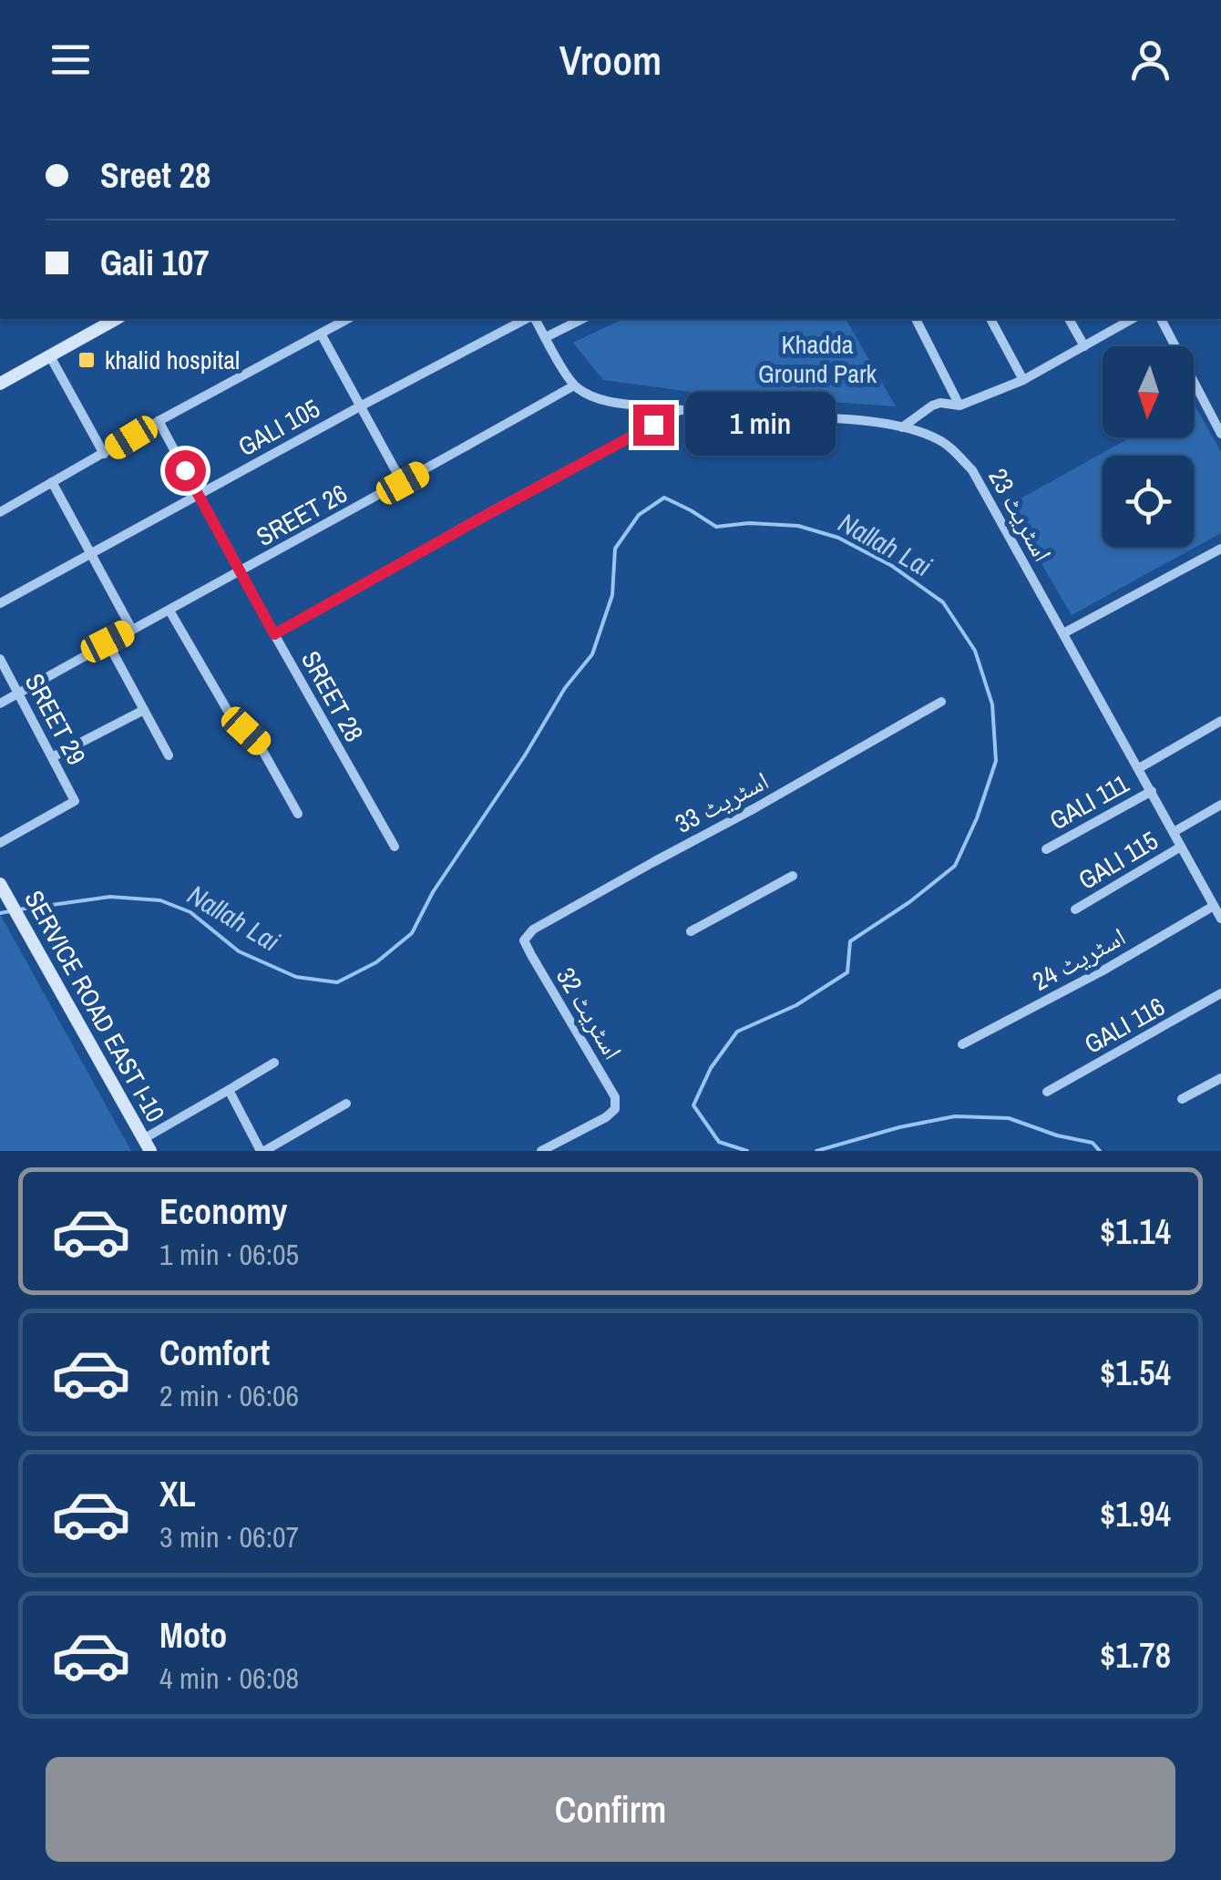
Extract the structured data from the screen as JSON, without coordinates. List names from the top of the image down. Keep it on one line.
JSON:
{"streets":{"main road":["SERVICE ROAD EAST I-10"],"street":["GALI 105","SREET 26","اسٹریٹ 23","SREET 28","SREET 29","اسٹریٹ 33","GALI 111","GALI 115","اسٹریٹ 24","اسٹریٹ 32","GALI 116"]},"crossings":[["GALI 105","SREET 28"],["SREET 26","اسٹریٹ 23"],["SREET 26","SREET 28"],["SREET 26","SREET 29"],["اسٹریٹ 23","GALI 111"],["اسٹریٹ 23","GALI 115"],["اسٹریٹ 23","اسٹریٹ 24"],["اسٹریٹ 33","اسٹریٹ 32"]],"water":["Nallah Lai"],"parks":["Khadda Ground Park"],"places":{"transit":["khalid hospital"]},"north":"bottom","page":{"header":"Vroom","banner":["Sreet 28","Gali 107"],"bubble":"1 min","list":[{"name":"Economy","note":"1 min · 06:05","value":"$1.14"},{"name":"Comfort","note":"2 min · 06:06","value":"$1.54"},{"name":"XL","note":"3 min · 06:07","value":"$1.94"},{"name":"Moto","note":"4 min · 06:08","value":"$1.78"}],"buttons":"Confirm"}}
